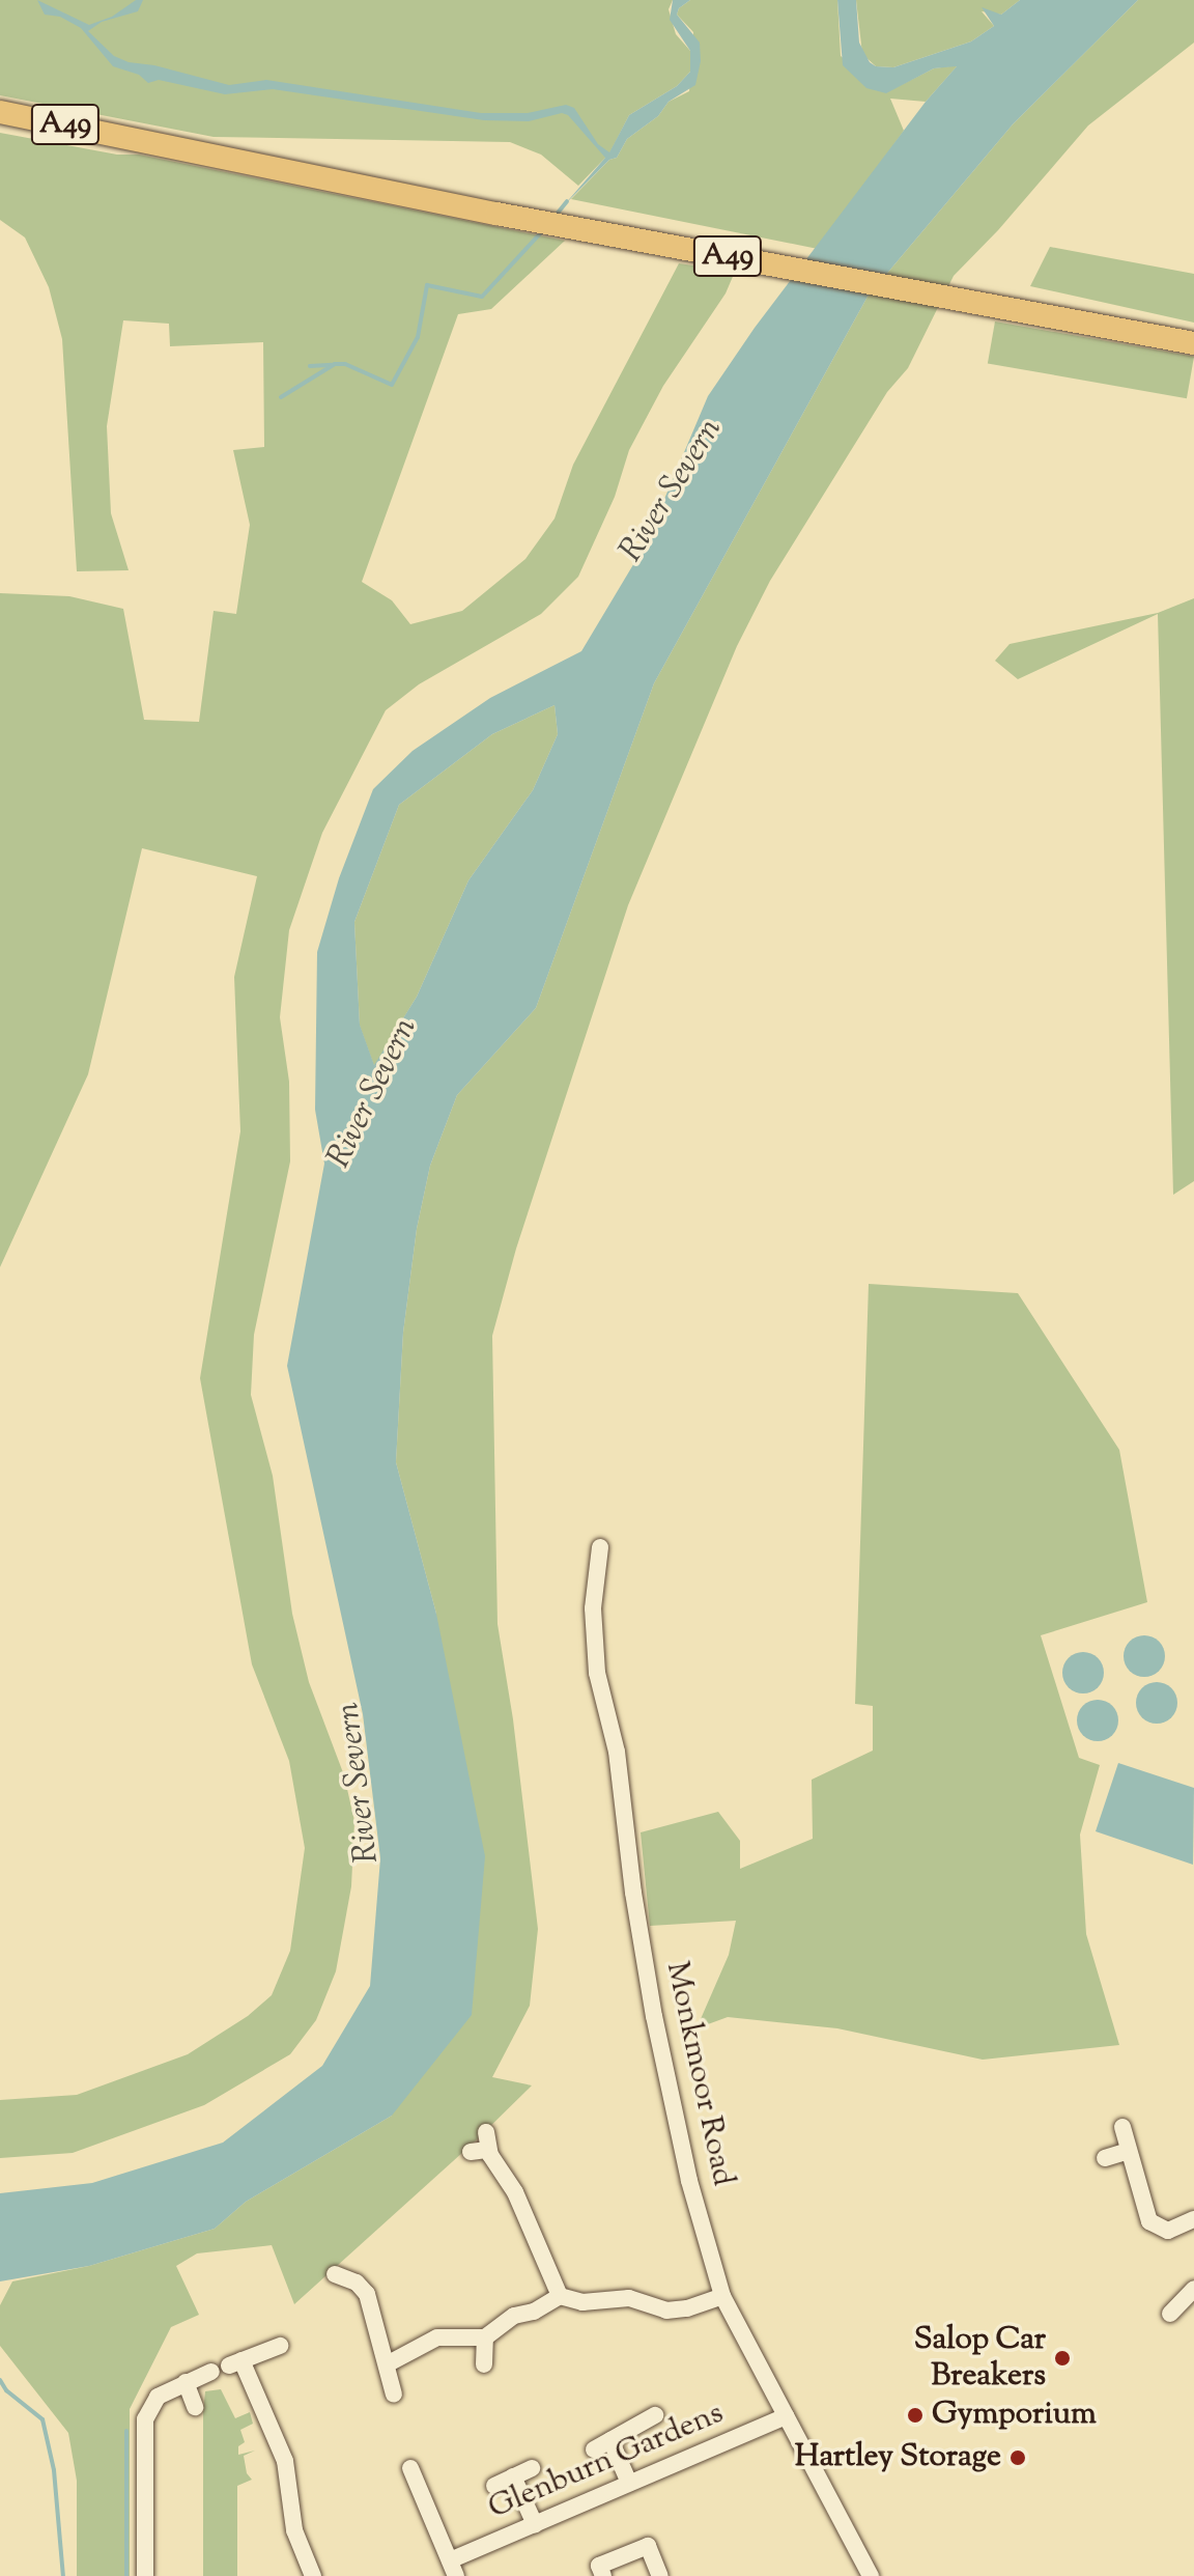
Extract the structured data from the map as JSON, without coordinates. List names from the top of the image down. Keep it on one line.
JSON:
{"streets":{"highway":["A49"],"street":["Monkmoor Road","Glenburn Gardens"]},"crossings":[["Monkmoor Road","Glenburn Gardens"]],"water":["River Severn"],"places":["Salop Car Breakers","Gymporium","Hartley Storage"]}
